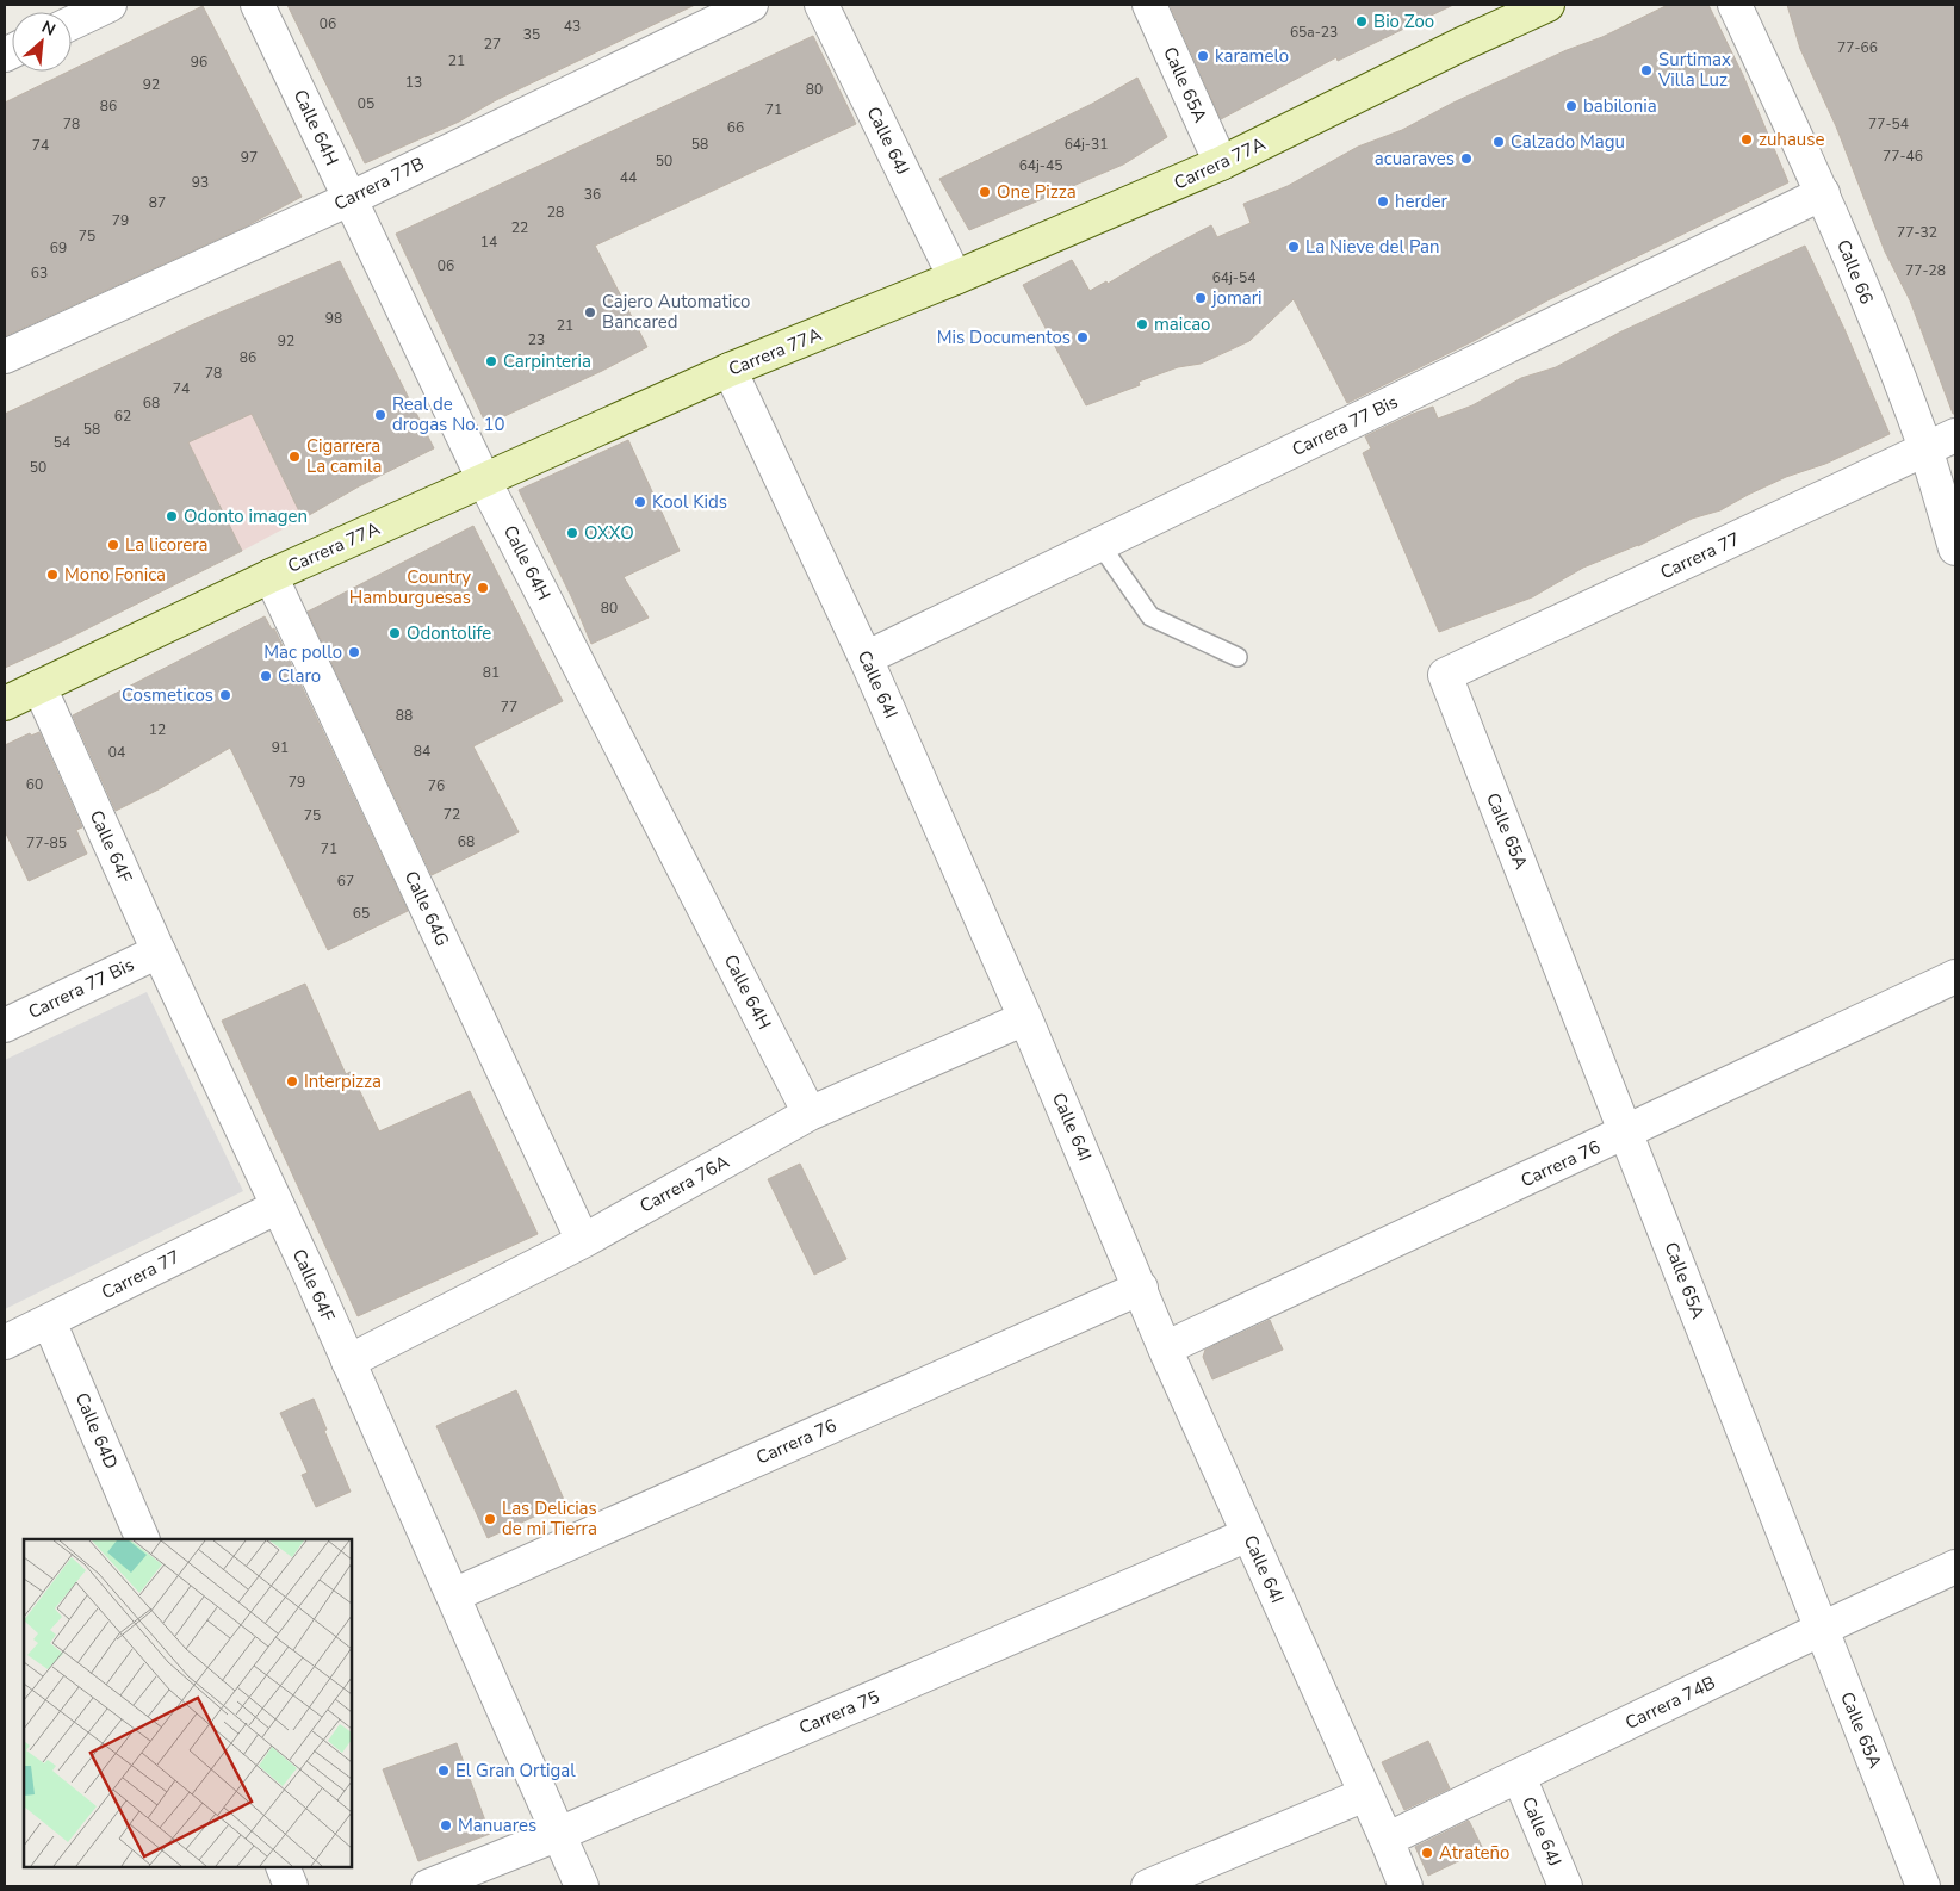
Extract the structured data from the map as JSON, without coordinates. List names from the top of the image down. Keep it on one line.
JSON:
{"streets":{"main road":["Carrera 77A"],"street":["Calle 65A","Calle 64H","Calle 64J","Carrera 77B","Calle 66","Carrera 77 Bis","Carrera 77","Calle 64I","Calle 64F","Calle 64G","Carrera 76","Carrera 76A","Calle 64D","Carrera 74B","Carrera 75"]},"crossings":[["Calle 65A","Carrera 77A"],["Calle 65A","Carrera 77"],["Calle 65A","Carrera 76"],["Calle 65A","Carrera 74B"],["Calle 64H","Carrera 77A"],["Calle 64H","Carrera 77B"],["Calle 64H","Carrera 76A"],["Calle 64J","Carrera 77A"],["Calle 64J","Carrera 74B"],["Carrera 77A","Calle 64I"],["Carrera 77A","Calle 64F"],["Carrera 77A","Calle 64G"],["Calle 66","Carrera 77 Bis"],["Calle 66","Carrera 77"],["Carrera 77 Bis","Calle 64I"],["Carrera 77 Bis","Calle 64F"],["Carrera 77","Calle 64F"],["Carrera 77","Calle 64D"],["Calle 64I","Carrera 76"],["Calle 64I","Carrera 76A"],["Calle 64I","Carrera 74B"],["Calle 64I","Carrera 75"],["Calle 64F","Carrera 76"],["Calle 64F","Carrera 76A"],["Calle 64F","Carrera 75"],["Calle 64G","Carrera 76A"]],"places":["Bio Zoo","karamelo","Surtimax Villa Luz","babilonia","zuhause","Calzado Magu","acuaraves","One Pizza","herder","La Nieve del Pan","jomari","Cajero Automatico Bancared","maicao","Mis Documentos","Carpinteria","Real de drogas No. 10","Cigarrera La camila","Kool Kids","Odonto imagen","OXXO","La licorera","Mono Fonica","Country Hamburguesas","Odontolife","Mac pollo","Claro","Cosmeticos","Interpizza","Las Delicias de mi Tierra","El Gran Ortigal","Manuares","Atrateño"],"house_numbers":["06","43","65a-23","35","27","77-66","21","96","13","92","80","05","86","71","78","77-54","66","58","64j-31","74","77-46","97","50","64j-45","44","93","36","87","28","79","22","77-32","75","14","69","06","77-28","63","64j-54","98","21","23","92","86","78","74","68","62","58","54","50","80","81","77","88","12","91","84","04","79","60","76","72","75","68","77-85","71","67","65"],"north":"top right"}
